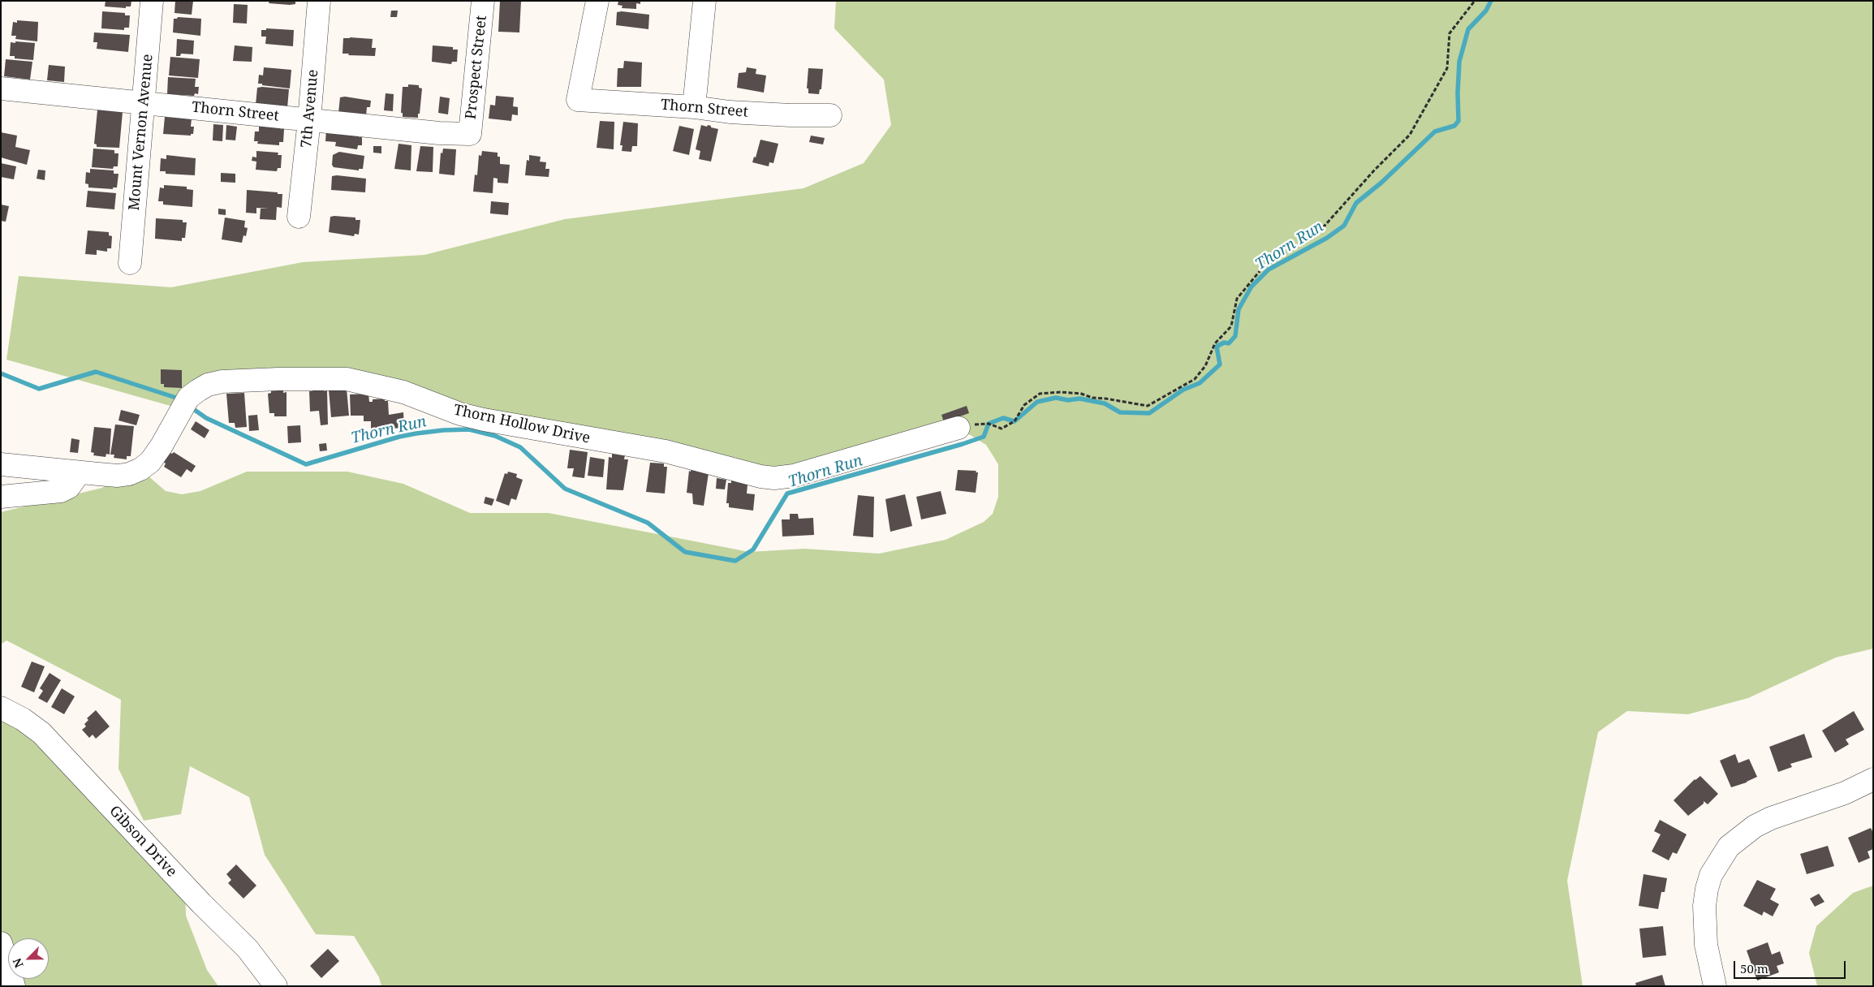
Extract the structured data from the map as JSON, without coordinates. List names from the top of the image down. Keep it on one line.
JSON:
{"streets":{"street":["Prospect Street","7th Avenue","Thorn Street","Mount Vernon Avenue","Thorn Hollow Drive","Gibson Drive"]},"crossings":[["Prospect Street","Thorn Street"],["7th Avenue","Thorn Street"],["Thorn Street","Mount Vernon Avenue"]],"water":["Thorn Run"],"scale_bar":"50 m","north":"bottom left"}
